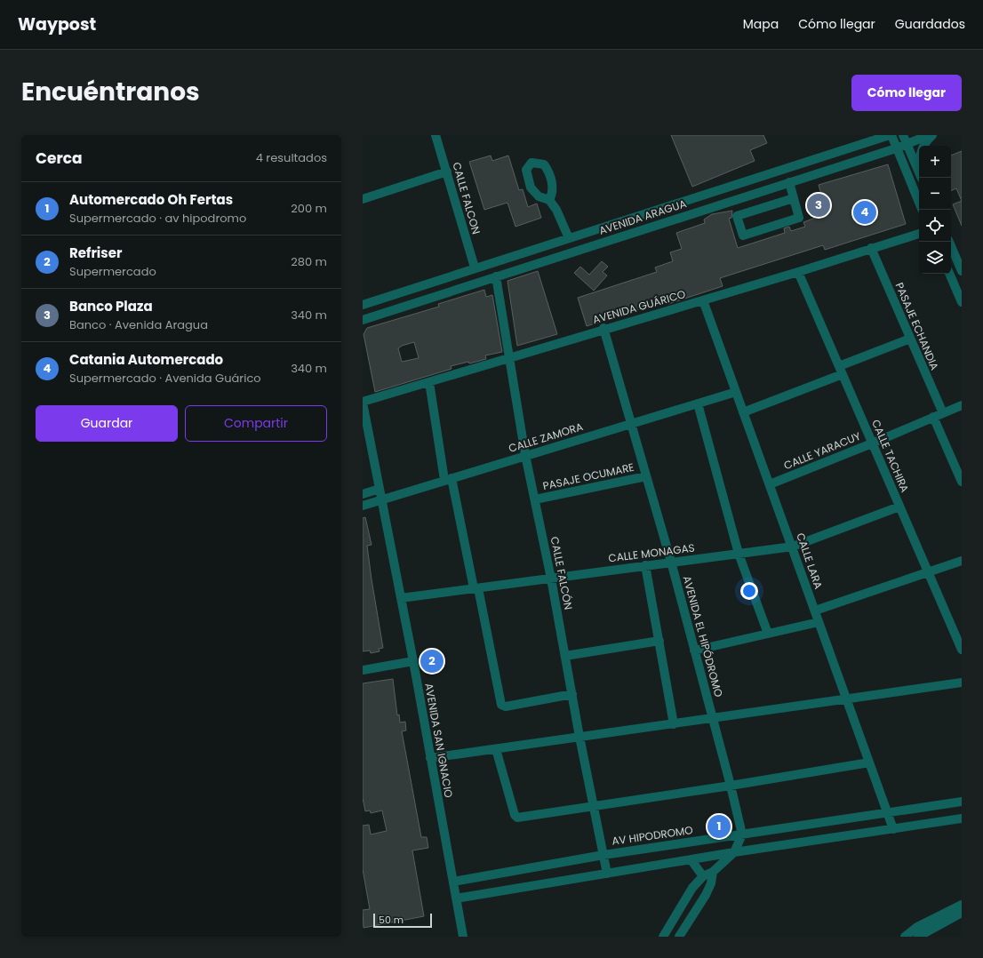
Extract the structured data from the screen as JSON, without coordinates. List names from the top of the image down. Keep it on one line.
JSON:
{"streets":{"street":["CALLE FALCON","AVENIDA ARAGUA","AVENIDA GUÁRICO","PASAJE ECHANDIA","CALLE ZAMORA","CALLE YARACUY","CALLE TACHIRA","PASAJE OCUMARE","CALLE MONAGAS","CALLE LARA","CALLE FALCÓN","AVENIDA EL HIPÓDROMO","AVENIDA SAN IGNACIO","AV HIPODROMO"]},"crossings":[["CALLE FALCON","AVENIDA ARAGUA"],["AVENIDA ARAGUA","CALLE FALCÓN"],["AVENIDA GUÁRICO","PASAJE ECHANDIA"],["AVENIDA GUÁRICO","CALLE TACHIRA"],["AVENIDA GUÁRICO","CALLE LARA"],["AVENIDA GUÁRICO","CALLE FALCÓN"],["AVENIDA GUÁRICO","AVENIDA EL HIPÓDROMO"],["AVENIDA GUÁRICO","AVENIDA SAN IGNACIO"],["PASAJE ECHANDIA","CALLE YARACUY"],["CALLE ZAMORA","CALLE LARA"],["CALLE ZAMORA","CALLE FALCÓN"],["CALLE ZAMORA","AVENIDA EL HIPÓDROMO"],["CALLE ZAMORA","AVENIDA SAN IGNACIO"],["CALLE YARACUY","CALLE TACHIRA"],["CALLE YARACUY","CALLE LARA"],["CALLE TACHIRA","CALLE MONAGAS"],["PASAJE OCUMARE","CALLE FALCÓN"],["PASAJE OCUMARE","AVENIDA EL HIPÓDROMO"],["CALLE MONAGAS","CALLE LARA"],["CALLE MONAGAS","CALLE FALCÓN"],["CALLE MONAGAS","AVENIDA EL HIPÓDROMO"],["CALLE MONAGAS","AVENIDA SAN IGNACIO"],["CALLE LARA","AV HIPODROMO"],["CALLE FALCÓN","AV HIPODROMO"],["AVENIDA EL HIPÓDROMO","AV HIPODROMO"],["AVENIDA SAN IGNACIO","AV HIPODROMO"]],"scale_bar":"50 m","page":{"header":"Waypost","nav":["Mapa","Cómo llegar","Guardados"],"title":"Encuéntranos","buttons":["Cómo llegar",["Guardar","Compartir"]],"heading":["Cerca","4 resultados"],"map_buttons":["+","−"],"list":[{"mark":"1","name":"Automercado Oh Fertas","note":"Supermercado · av hipodromo","value":"200 m"},{"mark":"2","name":"Refriser","note":"Supermercado","value":"280 m"},{"mark":"3","name":"Banco Plaza","note":"Banco · Avenida Aragua","value":"340 m"},{"mark":"4","name":"Catania Automercado","note":"Supermercado · Avenida Guárico","value":"340 m"}],"pins":["3","4","2","1"],"scale":"50 m"}}
